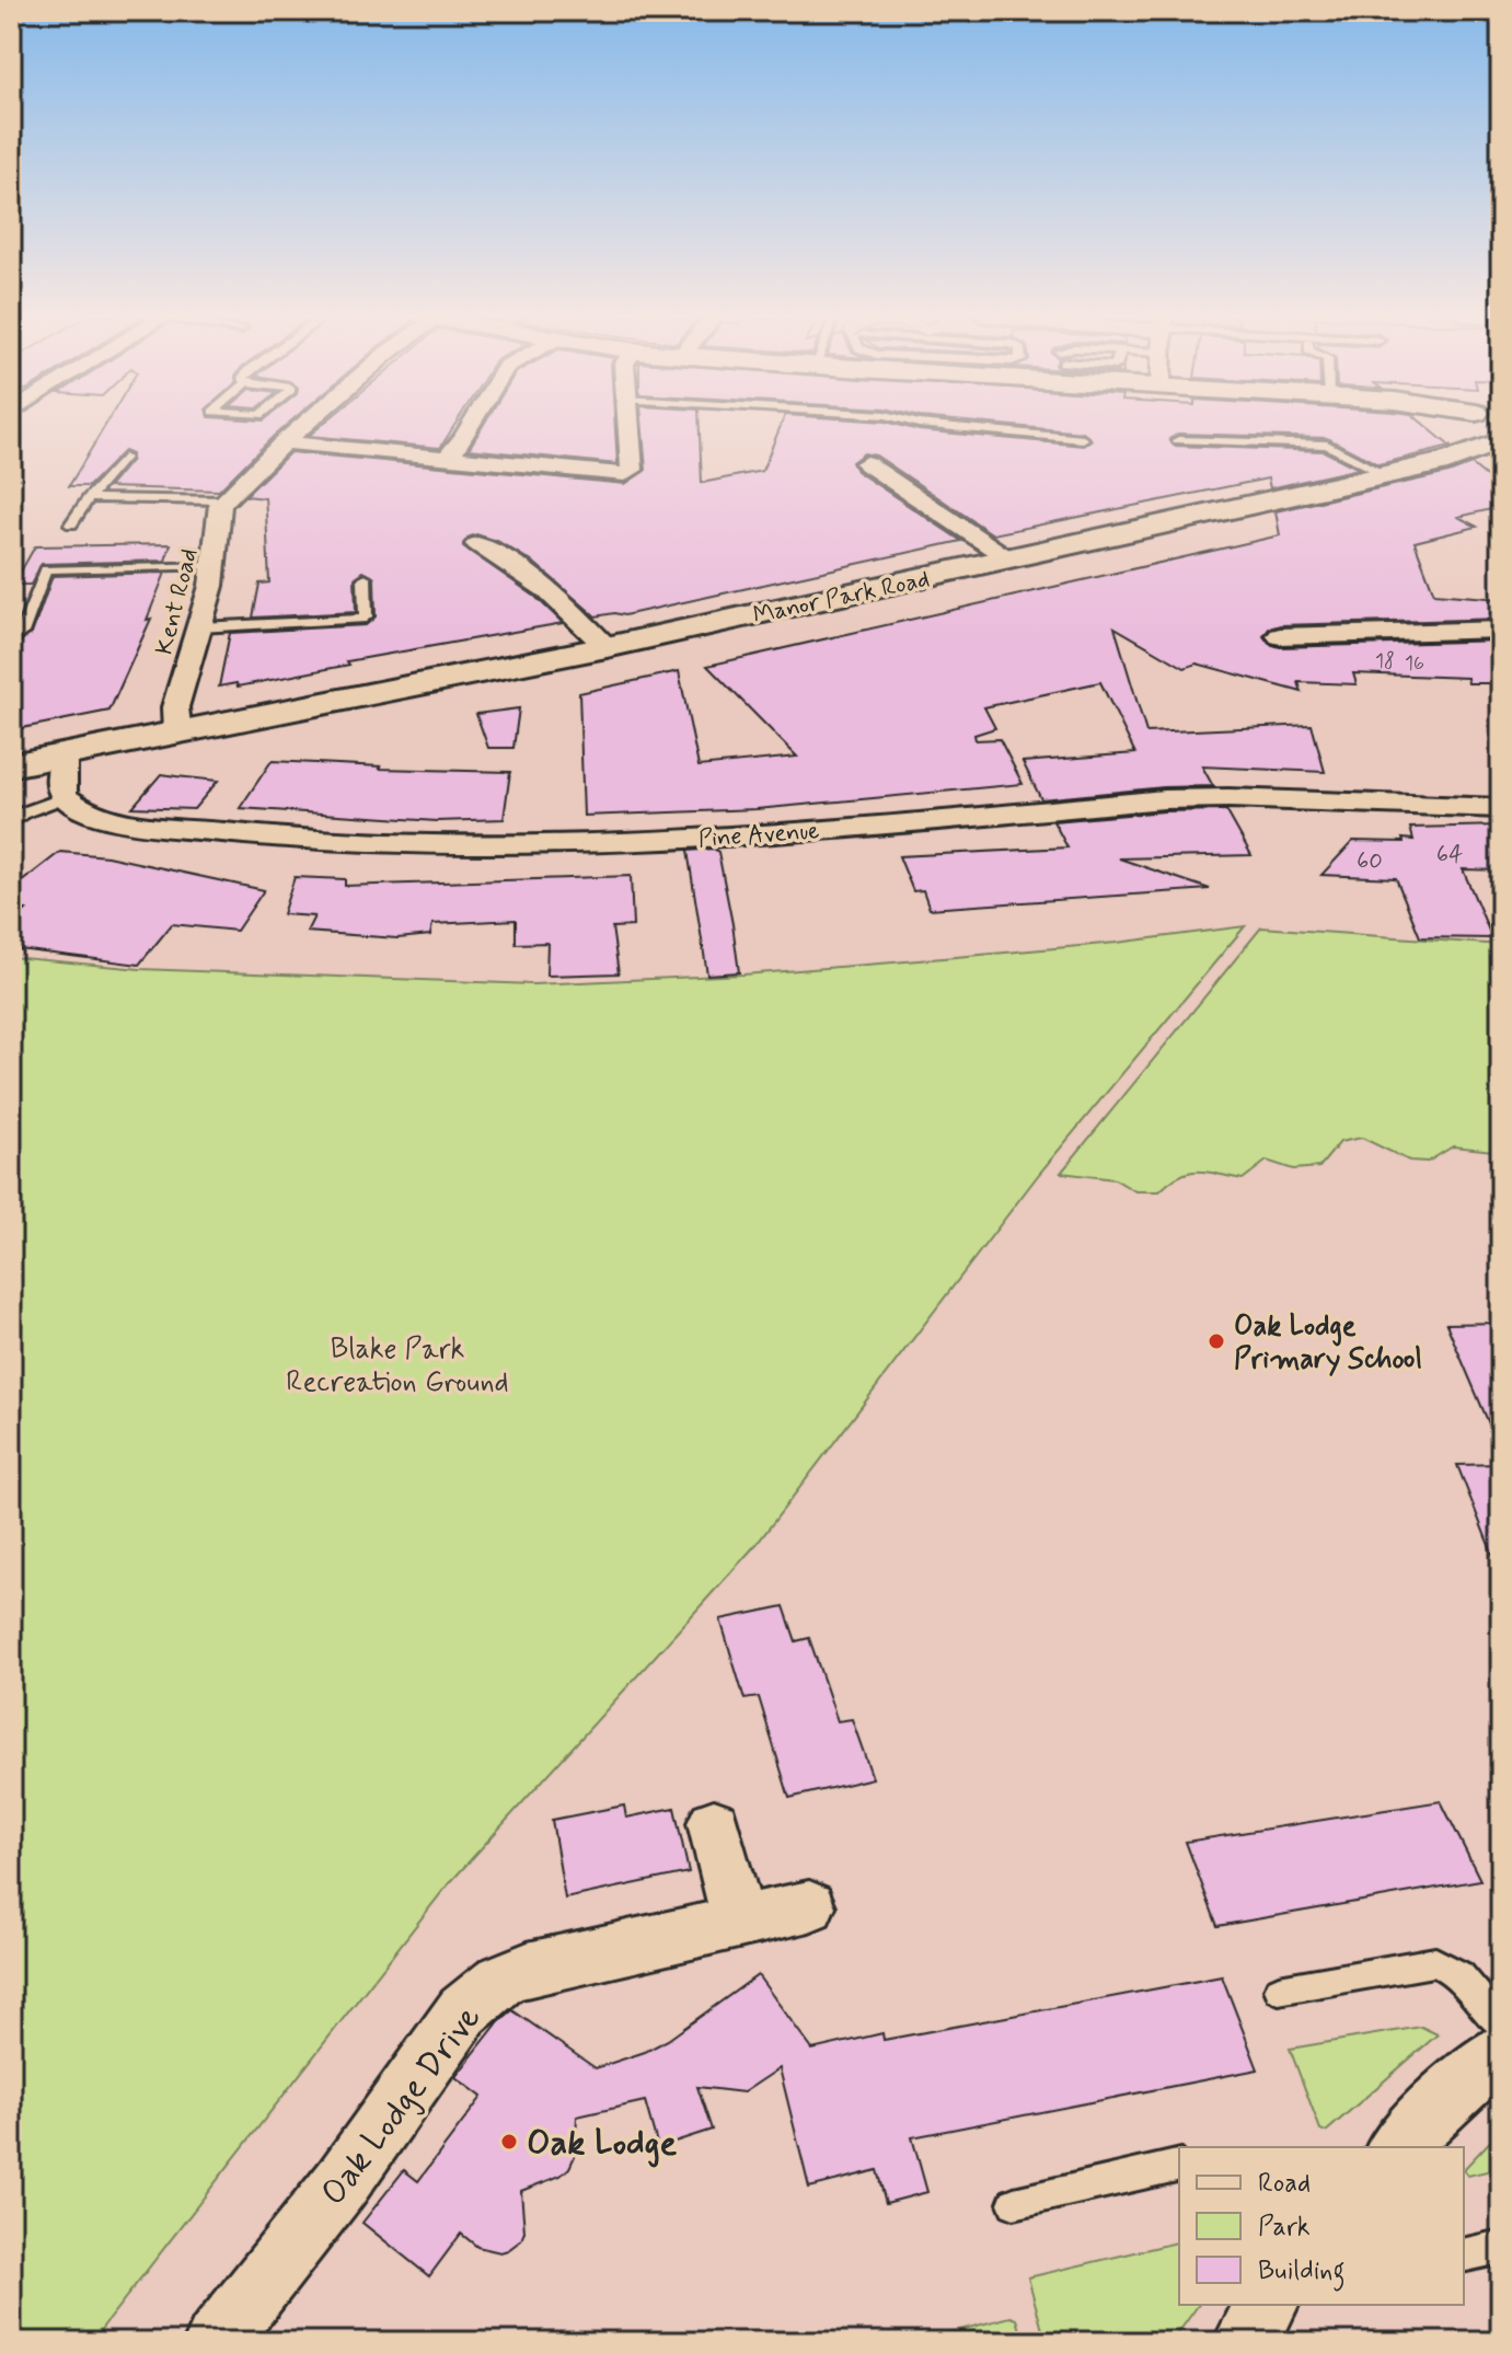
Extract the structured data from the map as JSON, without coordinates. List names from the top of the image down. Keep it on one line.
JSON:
{"streets":{"main road":["Manor Park Road"],"street":["Kent Road","Pine Avenue","Oak Lodge Drive"]},"crossings":[["Manor Park Road","Kent Road"]],"parks":["Blake Park Recreation Ground"],"places":["Oak Lodge Primary School","Oak Lodge"],"house_numbers":["18","16","64","60"],"legend":["Road","Park","Building"]}
